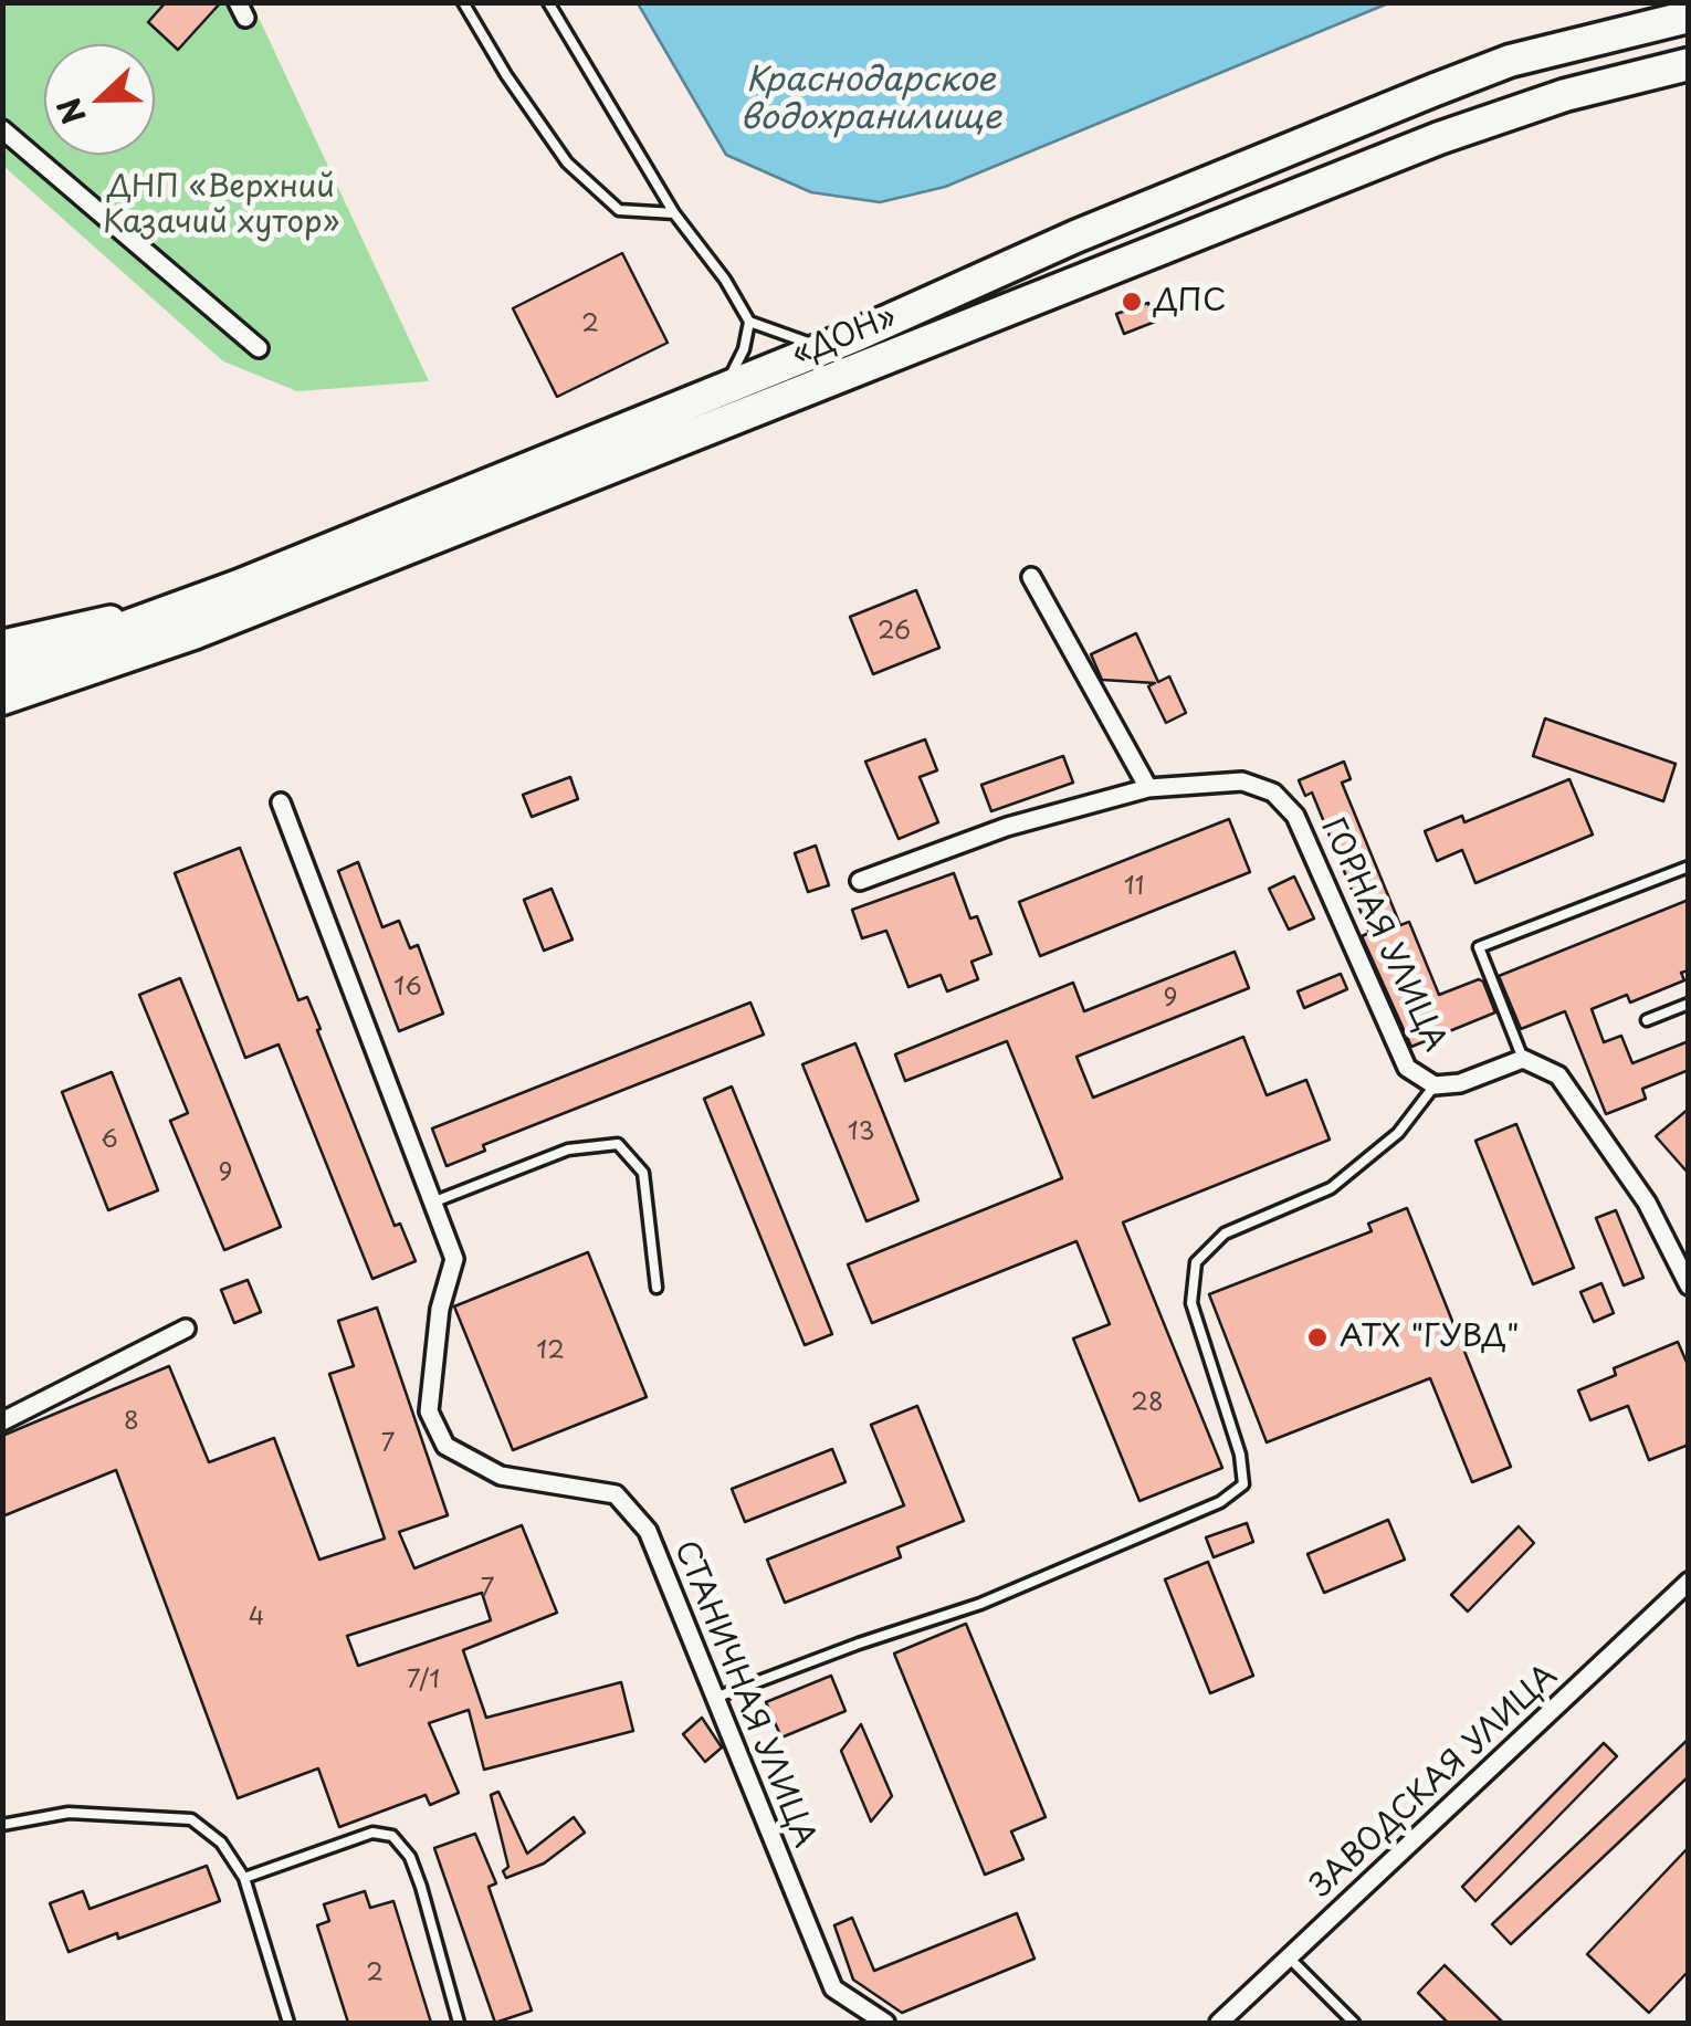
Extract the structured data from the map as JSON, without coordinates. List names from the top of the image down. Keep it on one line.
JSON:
{"streets":{"highway":["«ДОН»"],"street":["ГОРНАЯ УЛИЦА","СТАНИЧНАЯ УЛИЦА","ЗАВОДСКАЯ УЛИЦА"]},"water":["Краснодарское водохранилище"],"parks":["ДНП «Верхний Казачий хутор»"],"places":["ДПС","АТХ \"ГУВД\""],"house_numbers":["2","26","11","16","9","13","6","9","12","28","8","7","7","4","7/1","2"],"north":"left"}
